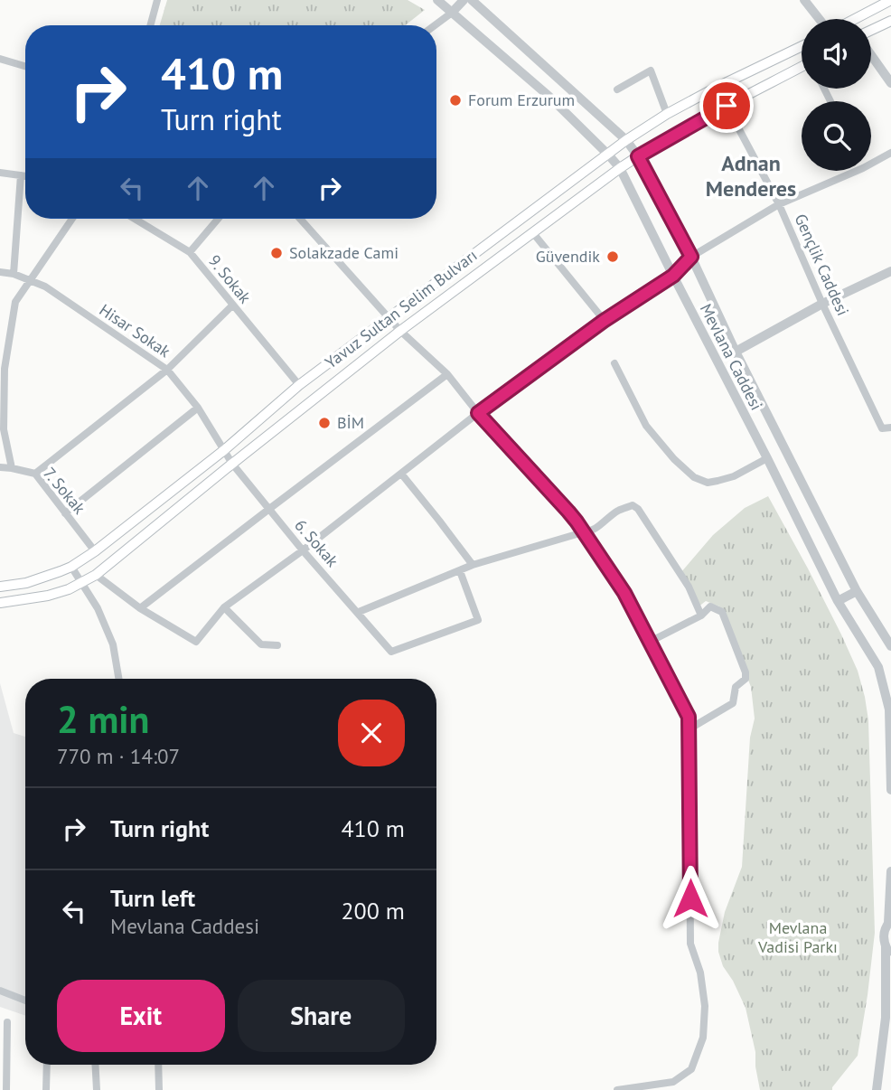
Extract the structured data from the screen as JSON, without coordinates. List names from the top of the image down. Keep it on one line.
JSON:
{"streets":{"main road":["Yavuz Sultan Selim Bulvarı"],"street":["Gençlik Caddesi","9. Sokak","Hisar Sokak","Mevlana Caddesi","7. Sokak","6. Sokak"]},"crossings":[["Gençlik Caddesi","Yavuz Sultan Selim Bulvarı"],["9. Sokak","Yavuz Sultan Selim Bulvarı"],["Yavuz Sultan Selim Bulvarı","Hisar Sokak"],["Yavuz Sultan Selim Bulvarı","Mevlana Caddesi"],["Yavuz Sultan Selim Bulvarı","7. Sokak"],["Yavuz Sultan Selim Bulvarı","6. Sokak"],["Hisar Sokak","6. Sokak"]],"districts":["Adnan Menderes"],"parks":["Mevlana Vadisi Parkı"],"places":["Forum Erzurum","Solakzade Cami","Güvendik","BİM"],"page":{"turn":["410 m","Turn right"],"heading":["2 min","770 m · 14:07"],"list":[{"name":"Turn right","value":"410 m"},{"name":"Turn left","note":"Mevlana Caddesi","value":"200 m"}],"buttons":["Exit","Share"]}}
